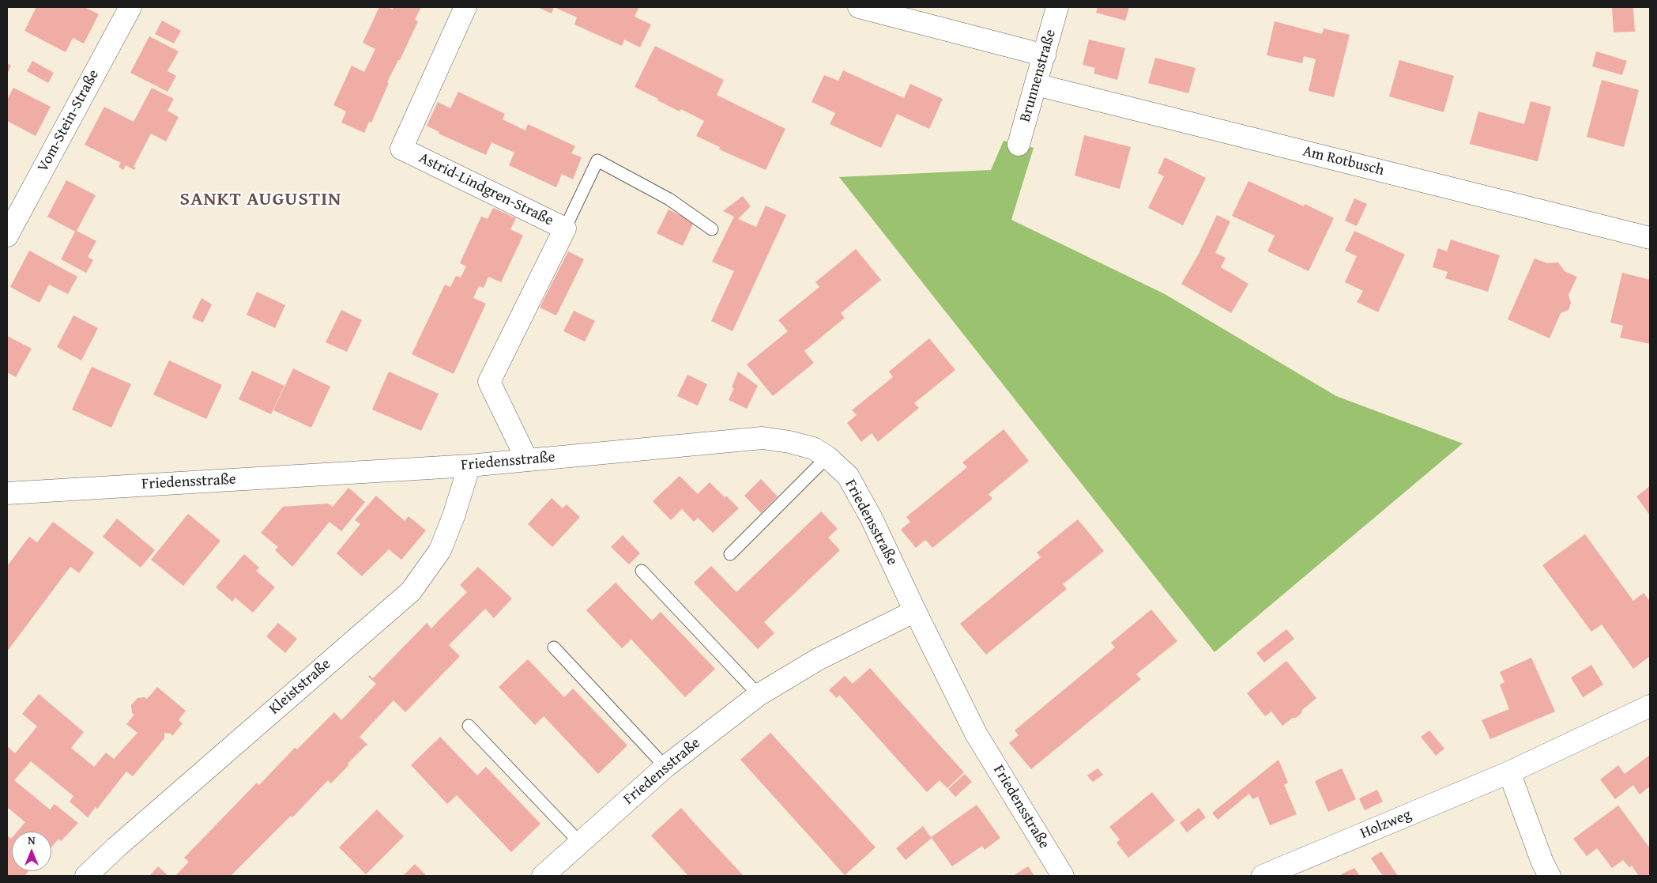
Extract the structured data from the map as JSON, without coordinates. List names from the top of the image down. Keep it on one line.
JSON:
{"streets":{"street":["Brunnenstraße","Vom-Stein-Straße","Am Rotbusch","Astrid-Lindgren-Straße","Friedensstraße","Kleiststraße","Holzweg"]},"crossings":[["Brunnenstraße","Am Rotbusch"],["Astrid-Lindgren-Straße","Friedensstraße"],["Friedensstraße","Kleiststraße"]],"districts":["SANKT AUGUSTIN"],"north":"top"}
